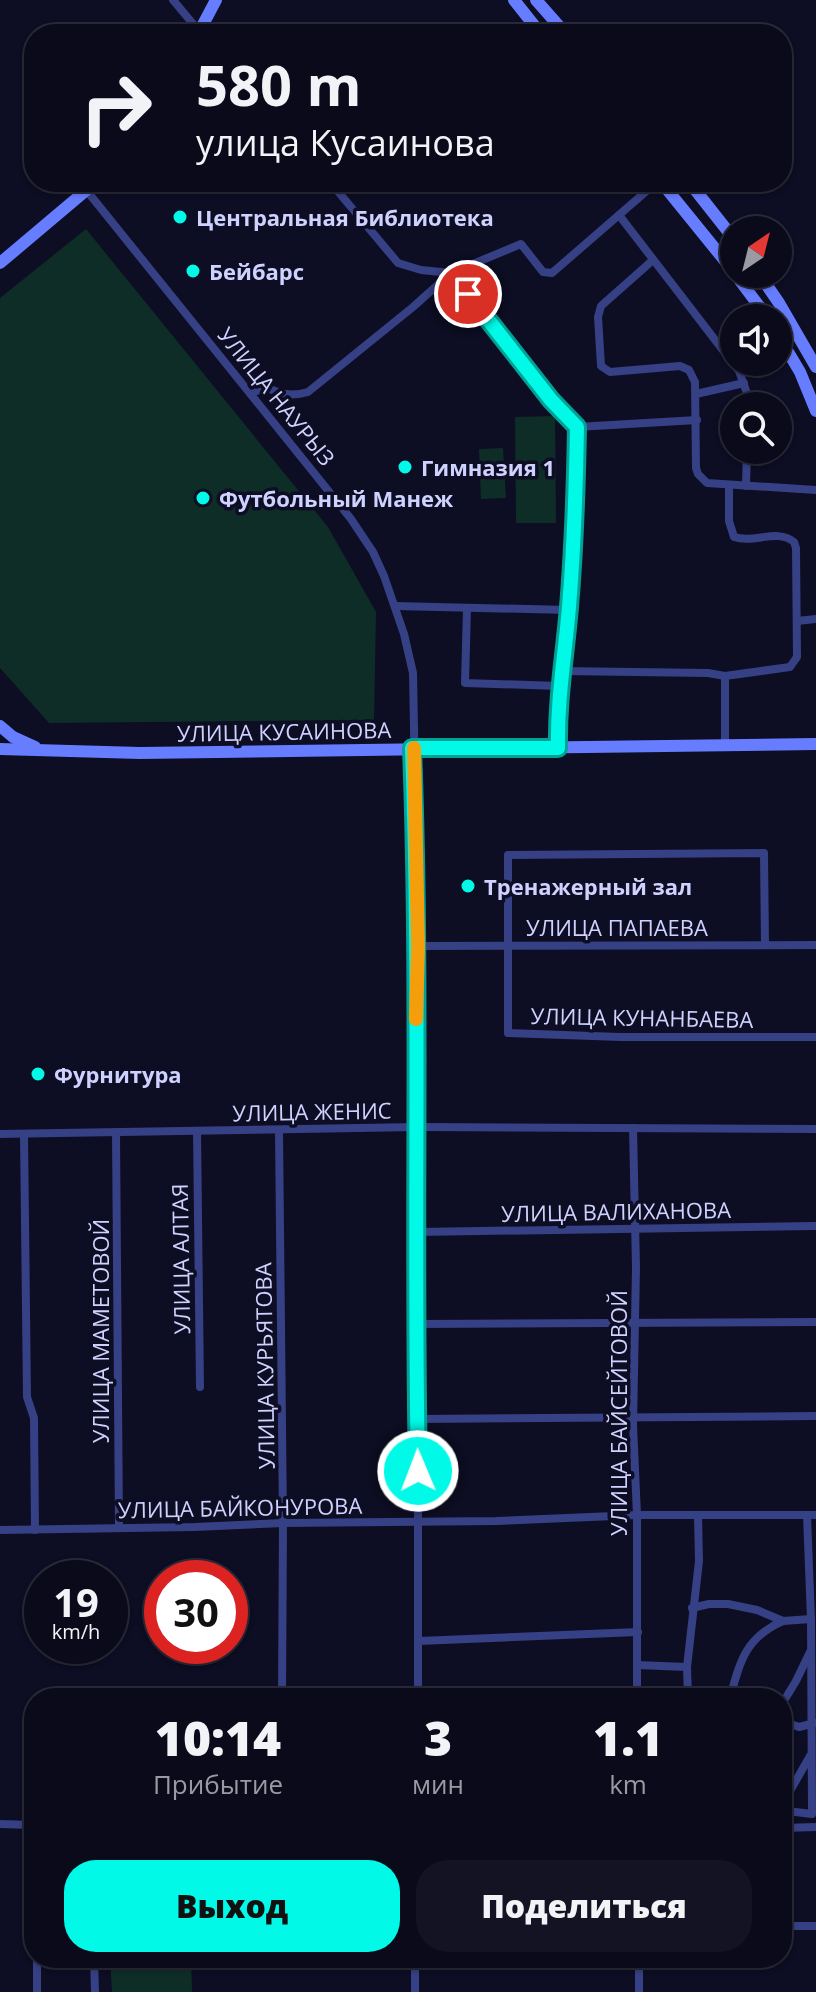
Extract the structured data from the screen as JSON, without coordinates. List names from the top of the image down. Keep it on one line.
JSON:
{"streets":{"street":["УЛИЦА НАУРЫЗ","УЛИЦА КУСАИНОВА","УЛИЦА ПАПАЕВА","УЛИЦА КУНАНБАЕВА","УЛИЦА ЖЕНИС","УЛИЦА ВАЛИХАНОВА","УЛИЦА АЛТАЯ","УЛИЦА МАМЕТОВОЙ","УЛИЦА КУРЬЯТОВА","УЛИЦА БАЙСЕЙТОВОЙ","УЛИЦА БАЙКОНУРОВА"]},"crossings":[["УЛИЦА НАУРЫЗ","УЛИЦА КУСАИНОВА"],["УЛИЦА НАУРЫЗ","УЛИЦА ПАПАЕВА"],["УЛИЦА НАУРЫЗ","УЛИЦА ЖЕНИС"],["УЛИЦА НАУРЫЗ","УЛИЦА ВАЛИХАНОВА"],["УЛИЦА НАУРЫЗ","УЛИЦА БАЙКОНУРОВА"],["УЛИЦА ПАПАЕВА","УЛИЦА КУНАНБАЕВА"],["УЛИЦА ЖЕНИС","УЛИЦА АЛТАЯ"],["УЛИЦА ЖЕНИС","УЛИЦА МАМЕТОВОЙ"],["УЛИЦА ЖЕНИС","УЛИЦА КУРЬЯТОВА"],["УЛИЦА ЖЕНИС","УЛИЦА БАЙСЕЙТОВОЙ"],["УЛИЦА ВАЛИХАНОВА","УЛИЦА БАЙСЕЙТОВОЙ"],["УЛИЦА МАМЕТОВОЙ","УЛИЦА БАЙКОНУРОВА"],["УЛИЦА КУРЬЯТОВА","УЛИЦА БАЙКОНУРОВА"],["УЛИЦА БАЙСЕЙТОВОЙ","УЛИЦА БАЙКОНУРОВА"]],"places":["Центральная Библиотека","Бейбарс","Гимназия 1","Футбольный Манеж","Тренажерный зал","Фурнитура"],"north":"top right","page":{"turn":["580 m","улица Кусаинова"],"speed":"19 km/h","limit":"30","eta":["10:14","Прибытие","3","мин","1.1","km"],"buttons":["Выход","Поделиться"]}}
